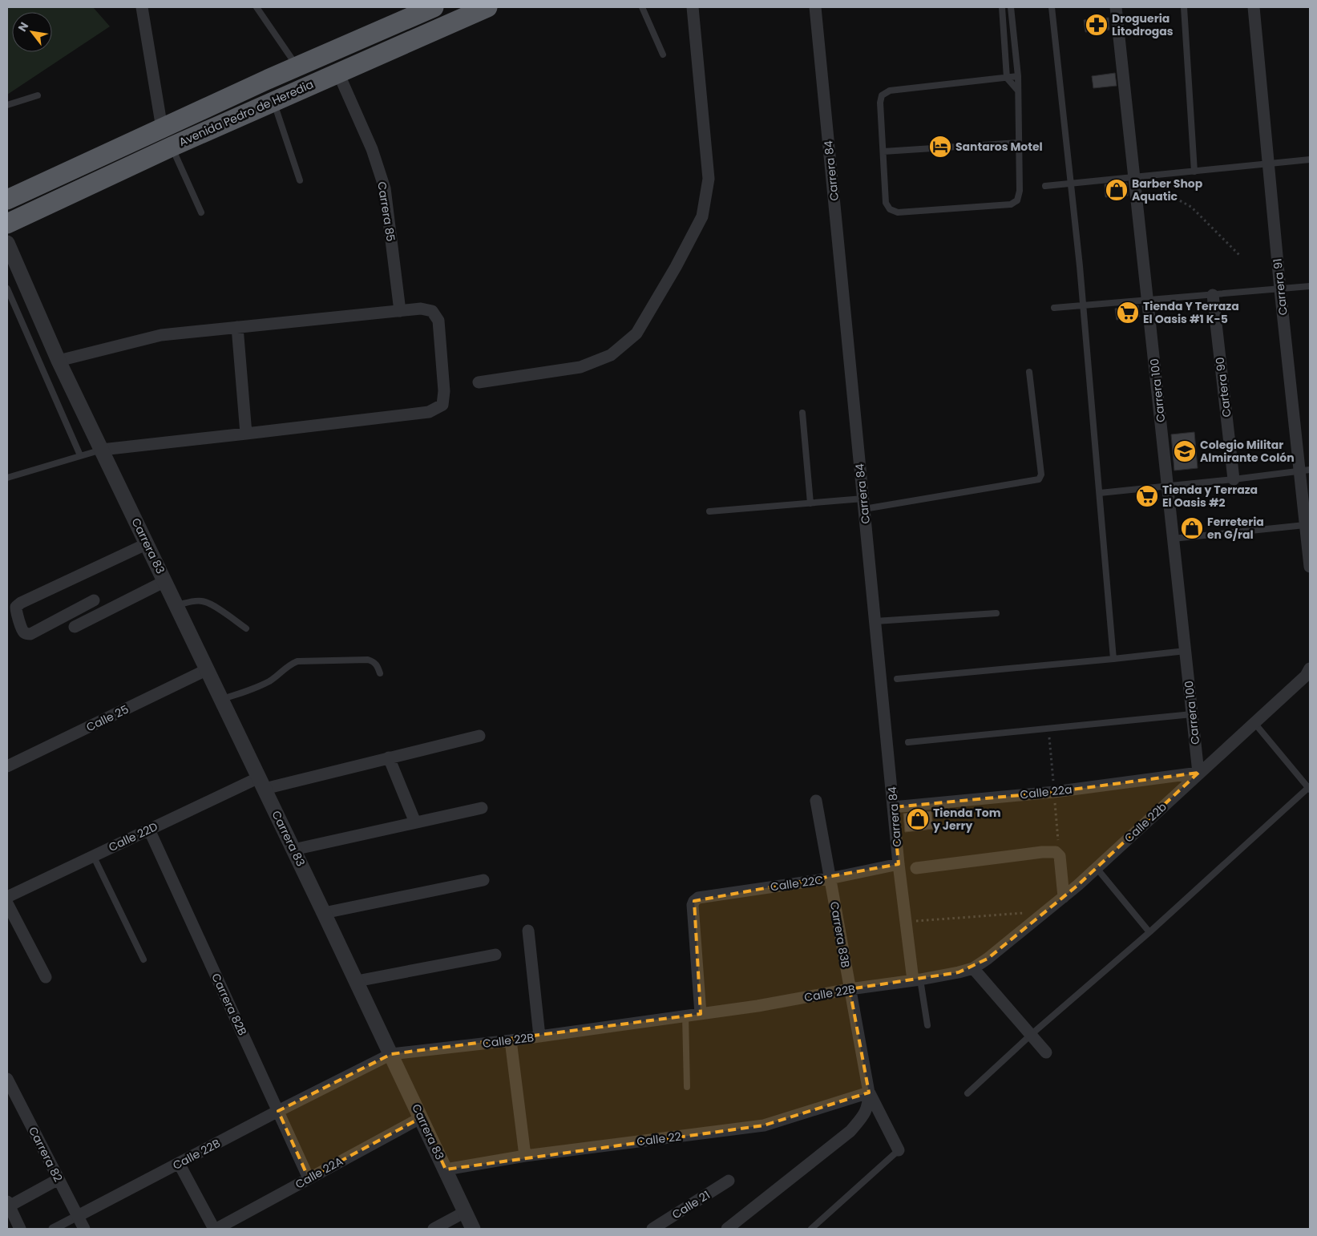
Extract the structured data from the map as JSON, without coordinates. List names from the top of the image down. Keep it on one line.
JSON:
{"streets":{"highway":["Avenida Pedro de Heredia"],"street":["Carrera 84","Carrera 85","Carrera 91","Cartera 90","Carrera 100","Carrera 83","Calle 25","Calle 22a","Calle 22b","Calle 22D","Calle 22C","Carrera 83B","Calle 22B","Carrera 82B","Calle 22","Carrera 82","Calle 22A","Calle 21"]},"crossings":[["Avenida Pedro de Heredia","Carrera 85"],["Carrera 84","Calle 22a"],["Carrera 84","Calle 22C"],["Carrera 84","Calle 22B"],["Carrera 100","Calle 22a"],["Carrera 100","Calle 22b"],["Carrera 83","Calle 25"],["Carrera 83","Calle 22D"],["Carrera 83","Calle 22B"],["Carrera 83","Calle 22"],["Carrera 83","Calle 22A"],["Calle 22a","Calle 22b"],["Calle 22b","Calle 22B"],["Calle 22D","Carrera 82B"],["Calle 22C","Carrera 83B"],["Calle 22C","Calle 22B"],["Carrera 83B","Calle 22B"],["Carrera 83B","Calle 22"],["Calle 22B","Carrera 82B"],["Calle 22B","Carrera 82"],["Carrera 82B","Calle 22A"]],"places":{"pharmacy":["Drogueria Litodrogas"],"hotel":["Santaros Motel"],"shop":["Barber Shop Aquatic","Ferreteria en G/ral","Tienda Tom y Jerry"],"supermarket":["Tienda Y Terraza El Oasis #1 K-5","Tienda y Terraza El Oasis #2"],"school or university":["Colegio Militar Almirante Colón"]},"north":"top left"}
